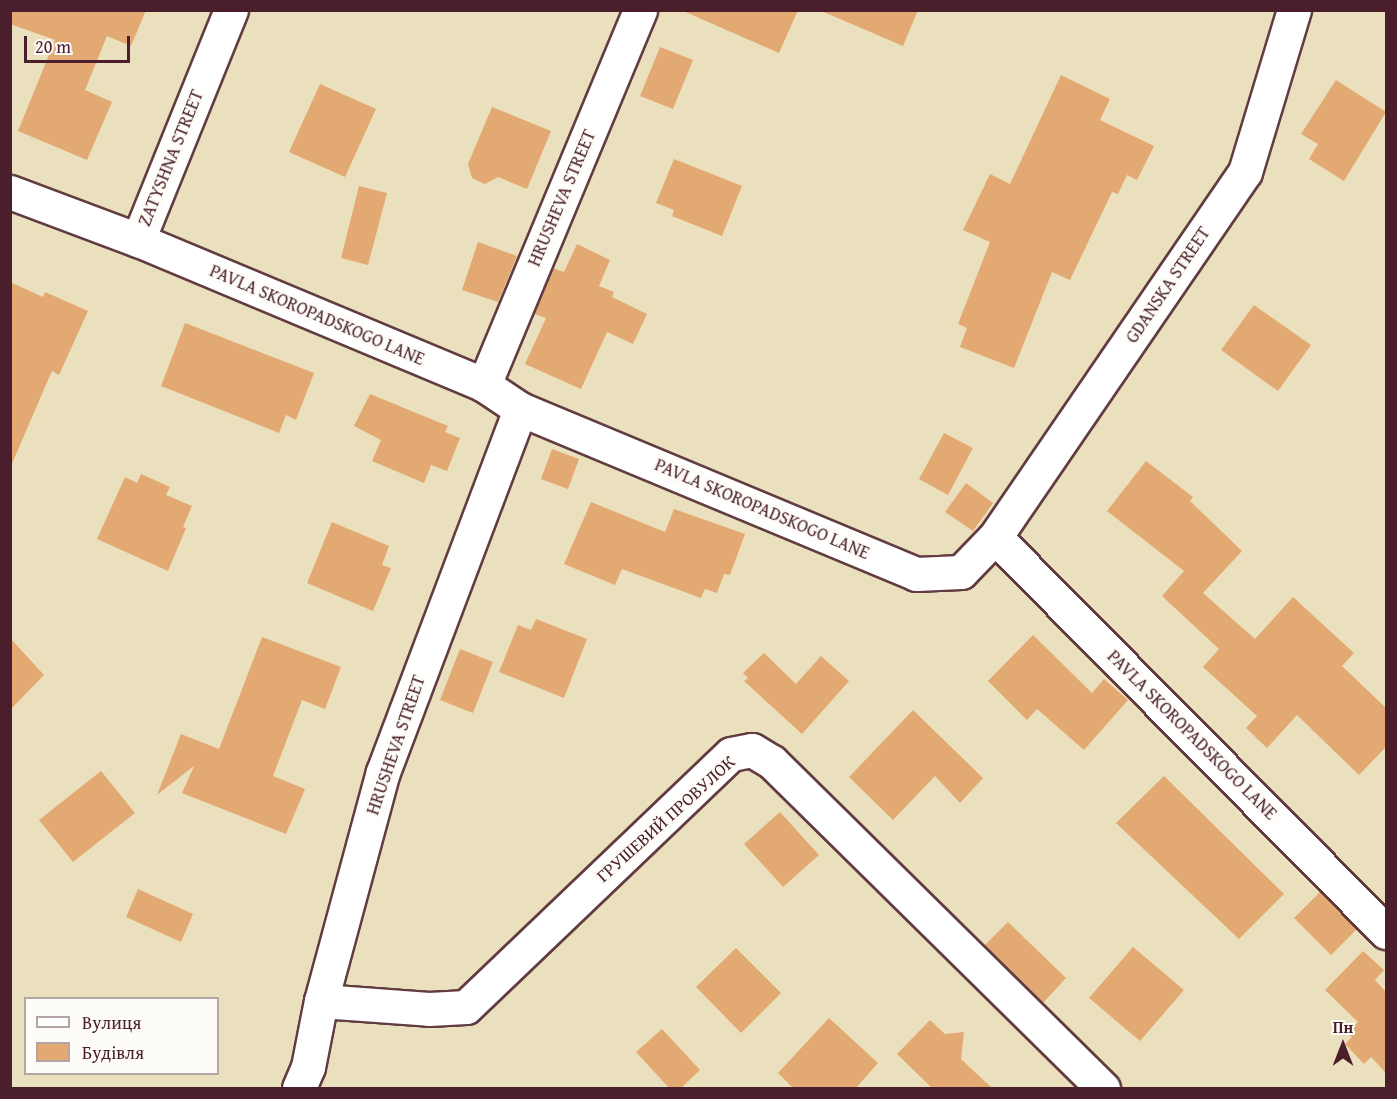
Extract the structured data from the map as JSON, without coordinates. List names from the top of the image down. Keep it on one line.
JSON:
{"streets":{"street":["ZATYSHNA STREET","HRUSHEVA STREET","GDANSKA STREET","PAVLA SKOROPADSKOGO LANE","ГРУШЕВИЙ ПРОВУЛОК"]},"crossings":[["ZATYSHNA STREET","PAVLA SKOROPADSKOGO LANE"],["HRUSHEVA STREET","PAVLA SKOROPADSKOGO LANE"],["HRUSHEVA STREET","ГРУШЕВИЙ ПРОВУЛОК"],["GDANSKA STREET","PAVLA SKOROPADSKOGO LANE"]],"legend":["Вулиця","Будівля"],"scale_bar":"20 m","north":"top"}
